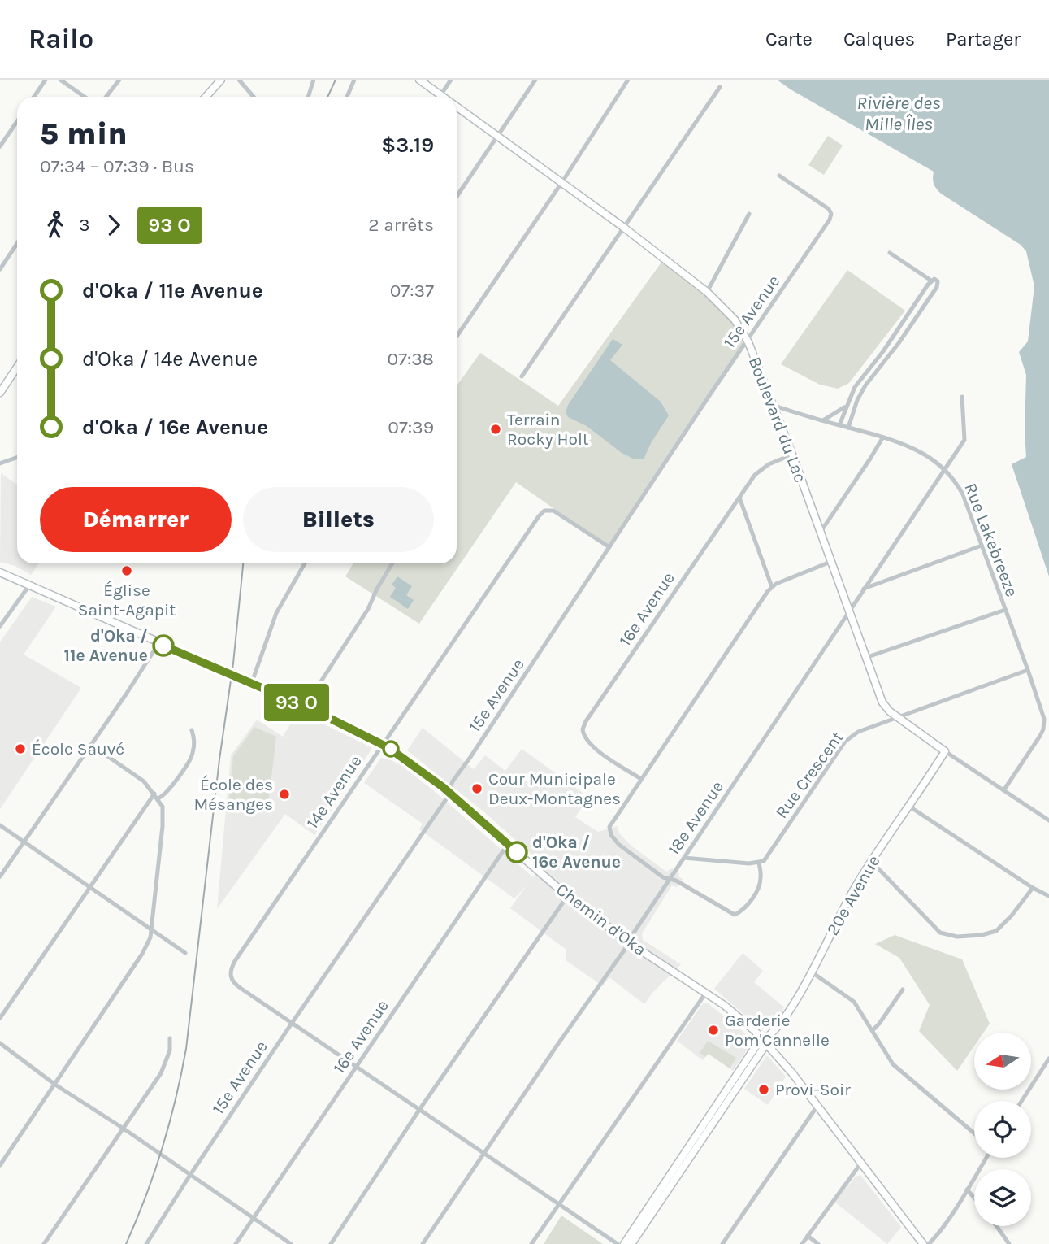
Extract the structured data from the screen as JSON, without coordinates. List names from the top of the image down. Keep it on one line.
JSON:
{"streets":{"street":["15e Avenue","Boulevard du Lac","Rue Lakebreeze","16e Avenue","Rue Crescent","14e Avenue","18e Avenue","20e Avenue","Chemin d'Oka"]},"crossings":[["15e Avenue","Boulevard du Lac"],["15e Avenue","14e Avenue"],["15e Avenue","Chemin d'Oka"],["Boulevard du Lac","Rue Lakebreeze"],["Boulevard du Lac","16e Avenue"],["Boulevard du Lac","Rue Crescent"],["Boulevard du Lac","18e Avenue"],["Boulevard du Lac","20e Avenue"],["Rue Lakebreeze","Rue Crescent"],["Rue Lakebreeze","18e Avenue"],["16e Avenue","Chemin d'Oka"],["14e Avenue","Chemin d'Oka"],["18e Avenue","Chemin d'Oka"],["20e Avenue","Chemin d'Oka"]],"water":["Rivière des Mille Îles"],"places":["Terrain Rocky Holt","Église Saint-Agapit","d'Oka / 11e Avenue","École Sauvé","Cour Municipale Deux-Montagnes","École des Mésanges","d'Oka / 16e Avenue","Garderie Pom'Cannelle","Provi-Soir"],"north":"left","page":{"header":"Railo","nav":["Carte","Calques","Partager"],"on_map":"93 O","heading":["5 min","07:34 – 07:39 · Bus","$3.19"],"legs":["3","93 O","2 arrêts"],"list":[{"name":"d'Oka / 11e Avenue","value":"07:37"},{"name":"d'Oka / 14e Avenue","value":"07:38"},{"name":"d'Oka / 16e Avenue","value":"07:39"}],"buttons":["Démarrer","Billets"]}}
